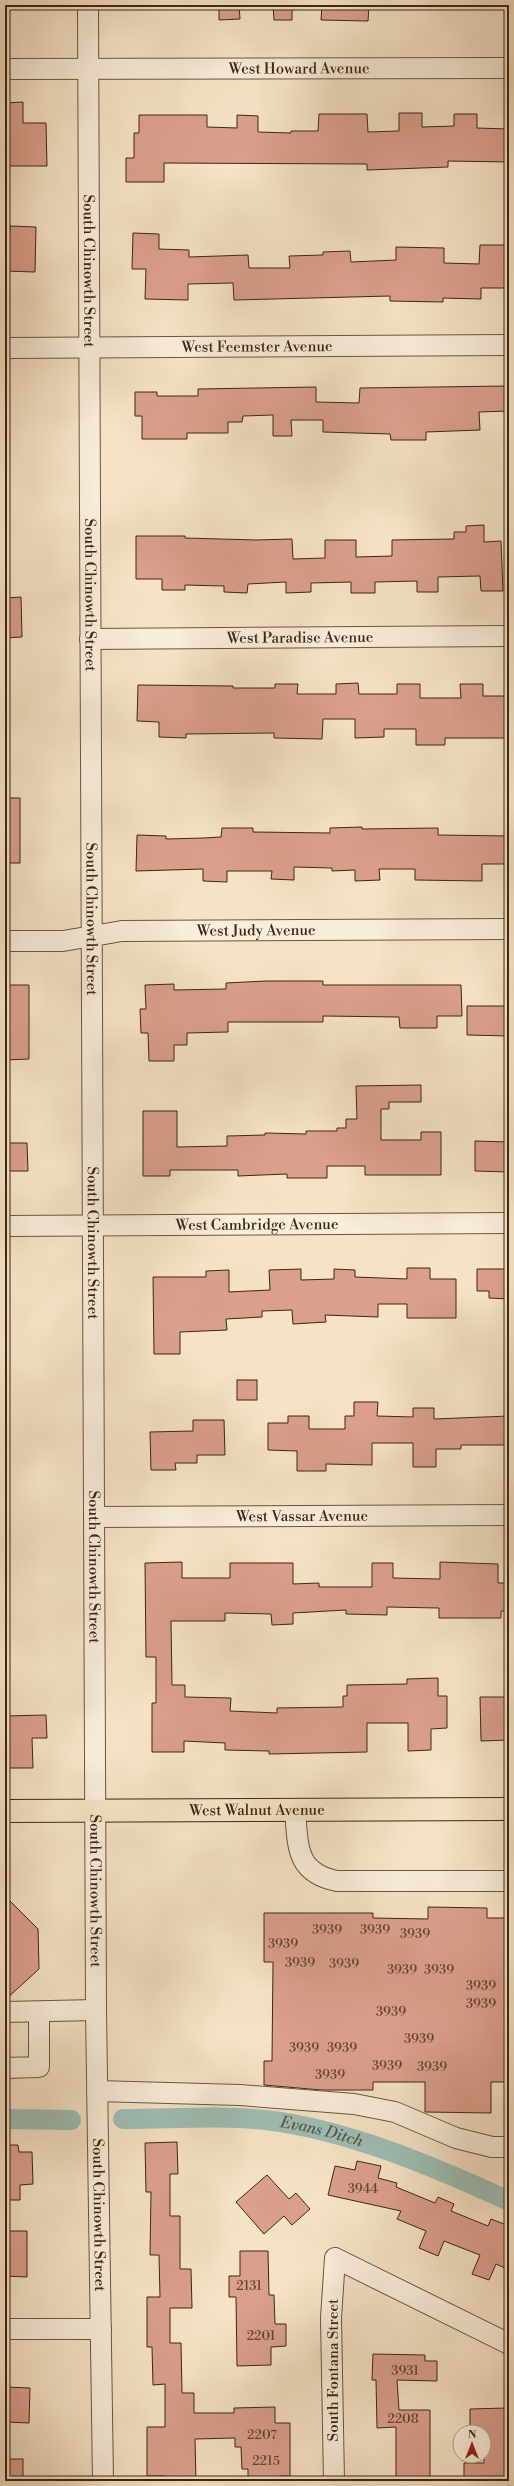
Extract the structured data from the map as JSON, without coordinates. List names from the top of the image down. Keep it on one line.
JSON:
{"streets":{"main road":["West Walnut Avenue"],"street":["West Howard Avenue","South Chinowth Street","West Feemster Avenue","West Paradise Avenue","West Judy Avenue","West Cambridge Avenue","West Vassar Avenue","South Fontana Street"]},"crossings":[["West Howard Avenue","South Chinowth Street"],["South Chinowth Street","West Feemster Avenue"],["South Chinowth Street","West Paradise Avenue"],["South Chinowth Street","West Judy Avenue"],["South Chinowth Street","West Cambridge Avenue"],["South Chinowth Street","West Vassar Avenue"],["South Chinowth Street","West Walnut Avenue"]],"water":["Evans Ditch"],"house_numbers":["3939","3939","3939","3939","3939","3939","3939","3939","3939","3939","3939","3939","3939","3939","3939","3939","3939","3944","2131","2201","3931","2208","2207","2215"],"north":"top"}
